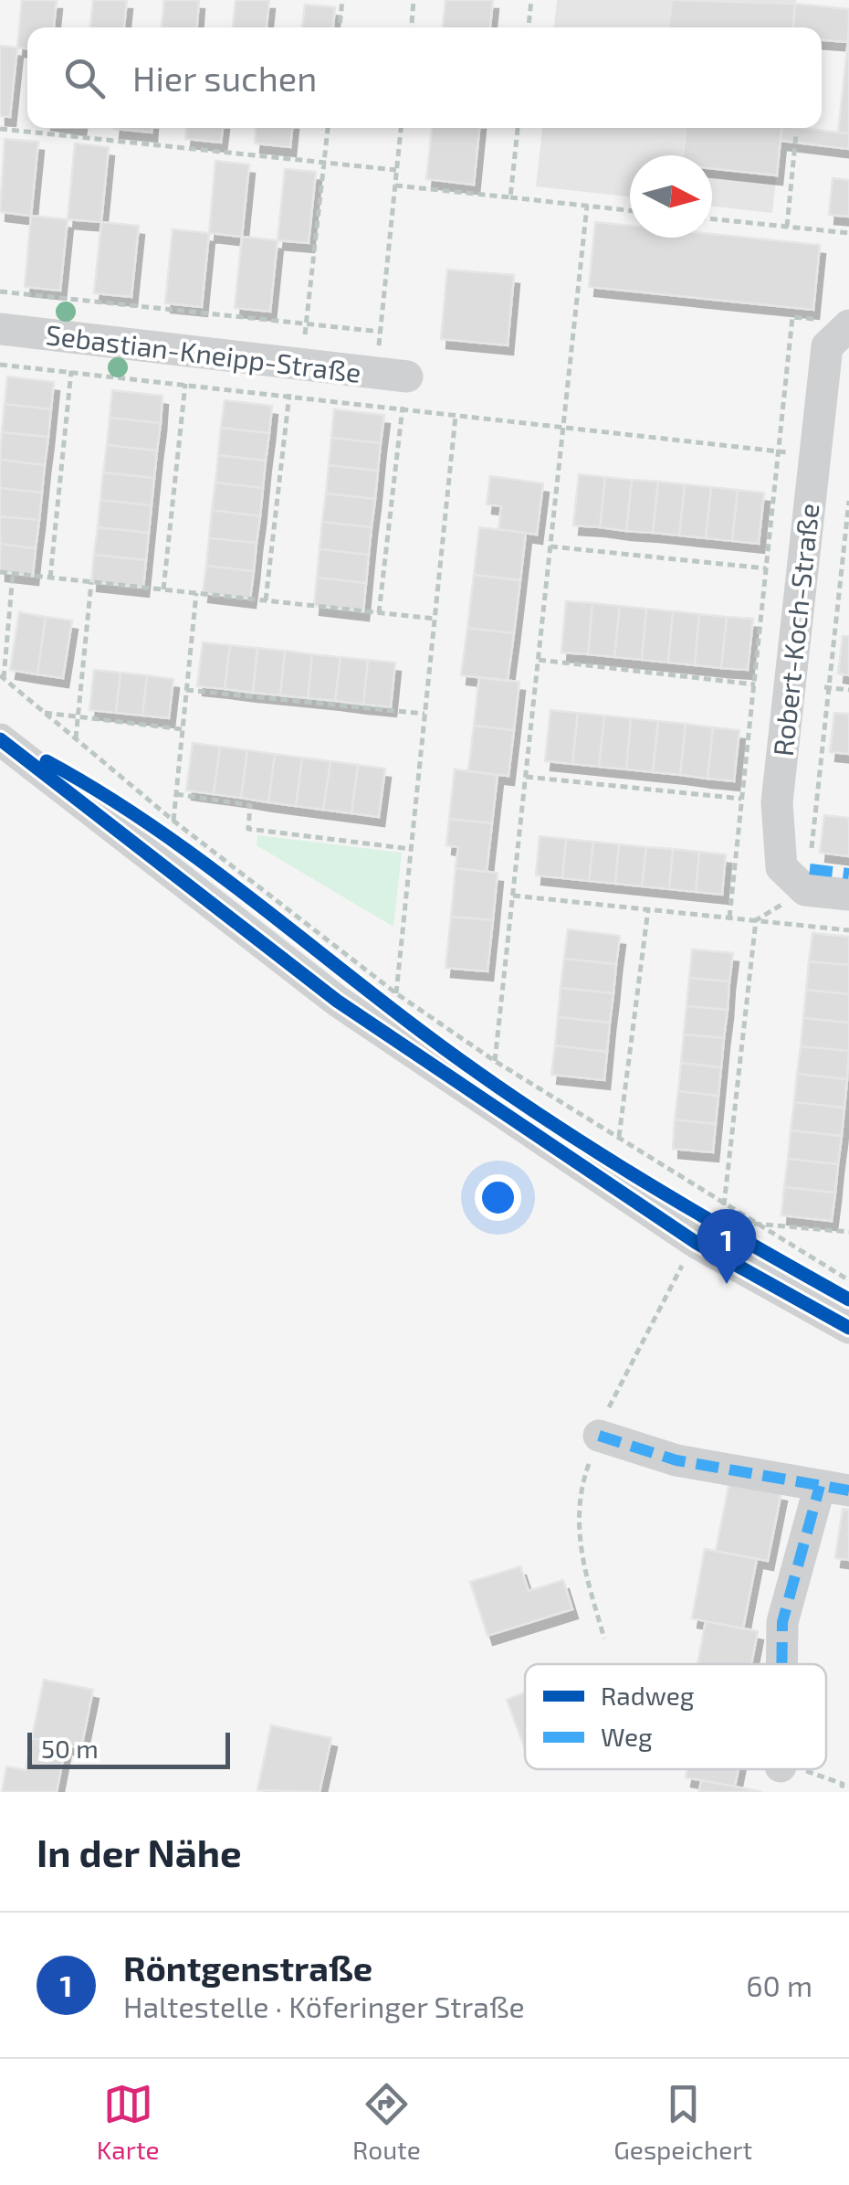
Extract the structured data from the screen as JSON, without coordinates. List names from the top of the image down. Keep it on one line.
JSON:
{"streets":{"street":["Sebastian-Kneipp-Straße","Robert-Koch-Straße"]},"legend":["Radweg","Weg"],"scale_bar":"50 m","north":"right","page":{"search":"Hier suchen","pins":"1","scale":"50 m","heading":"In der Nähe","list":[{"mark":"1","name":"Röntgenstraße","note":"Haltestelle · Köferinger Straße","value":"60 m"}],"nav":["Karte","Route","Gespeichert"]}}
